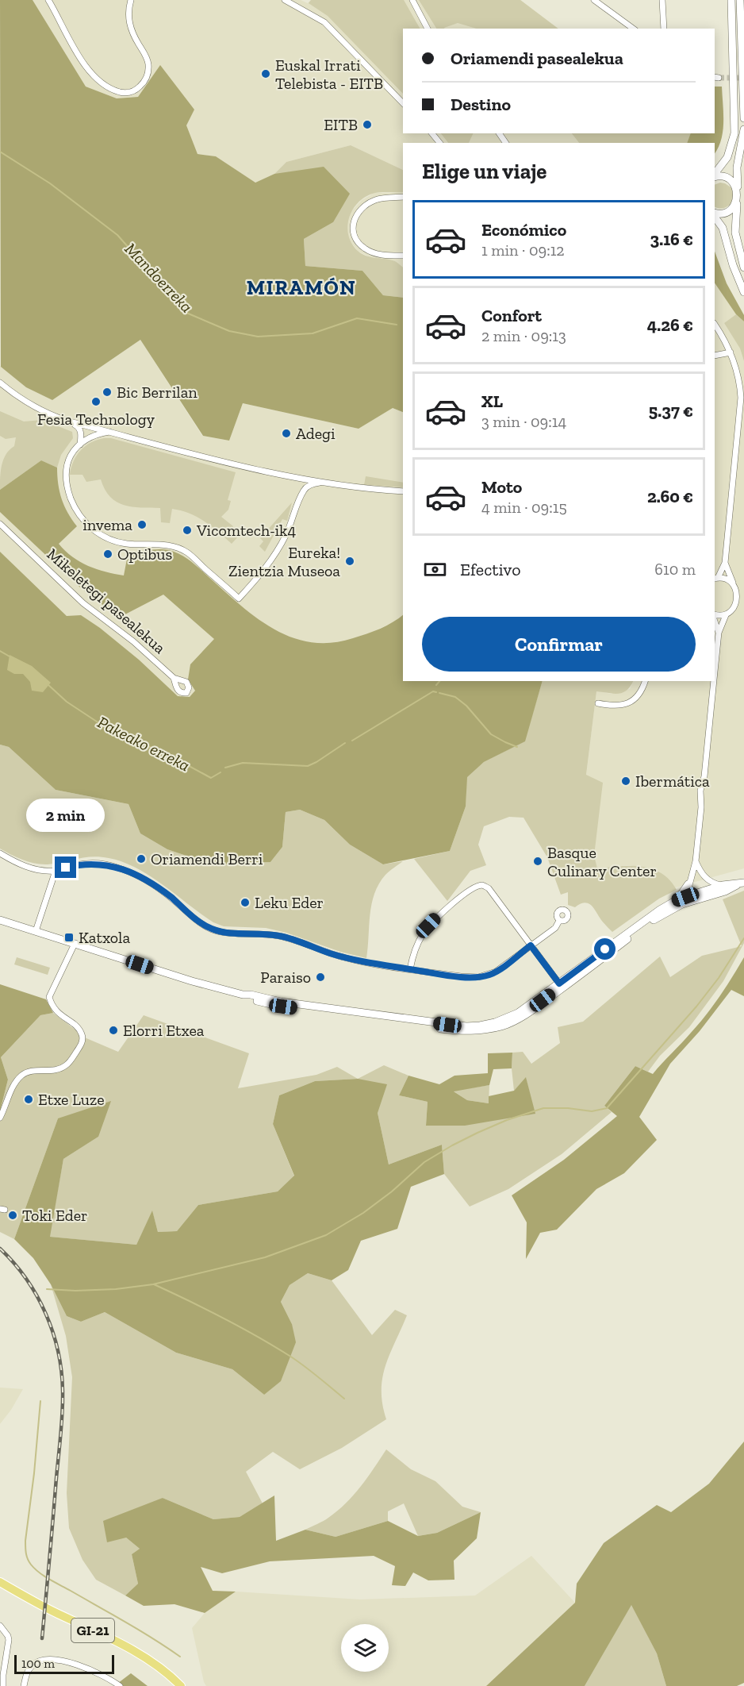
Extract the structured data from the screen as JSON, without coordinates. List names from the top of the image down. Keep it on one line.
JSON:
{"streets":{"main road":["GI-21"],"street":["Mikeletegi pasealekua"]},"districts":["MIRAMÓN"],"water":["Mandoerreka","Pakeako erreka"],"places":{"other":["Euskal Irrati Telebista - EITB","EITB","Bic Berrilan","Fesia Technology","Adegi","invema","Vicomtech-ik4","Optibus","Eureka! Zientzia Museoa","Ibermática","Oriamendi Berri","Basque Culinary Center","Leku Eder","Paraiso","Elorri Etxea","Etxe Luze","Toki Eder"],"transit":["Katxola"]},"scale_bar":"100 m","page":{"banner":["Oriamendi pasealekua","Destino"],"heading":"Elige un viaje","list":[{"name":"Económico","note":"1 min · 09:12","value":"3.16 €"},{"name":"Confort","note":"2 min · 09:13","value":"4.26 €"},{"name":"XL","note":"3 min · 09:14","value":"5.37 €"},{"name":"Moto","note":"4 min · 09:15","value":"2.60 €"}],"pay":["Efectivo","610 m"],"buttons":"Confirmar","bubble":"2 min","scale":"100 m"}}
